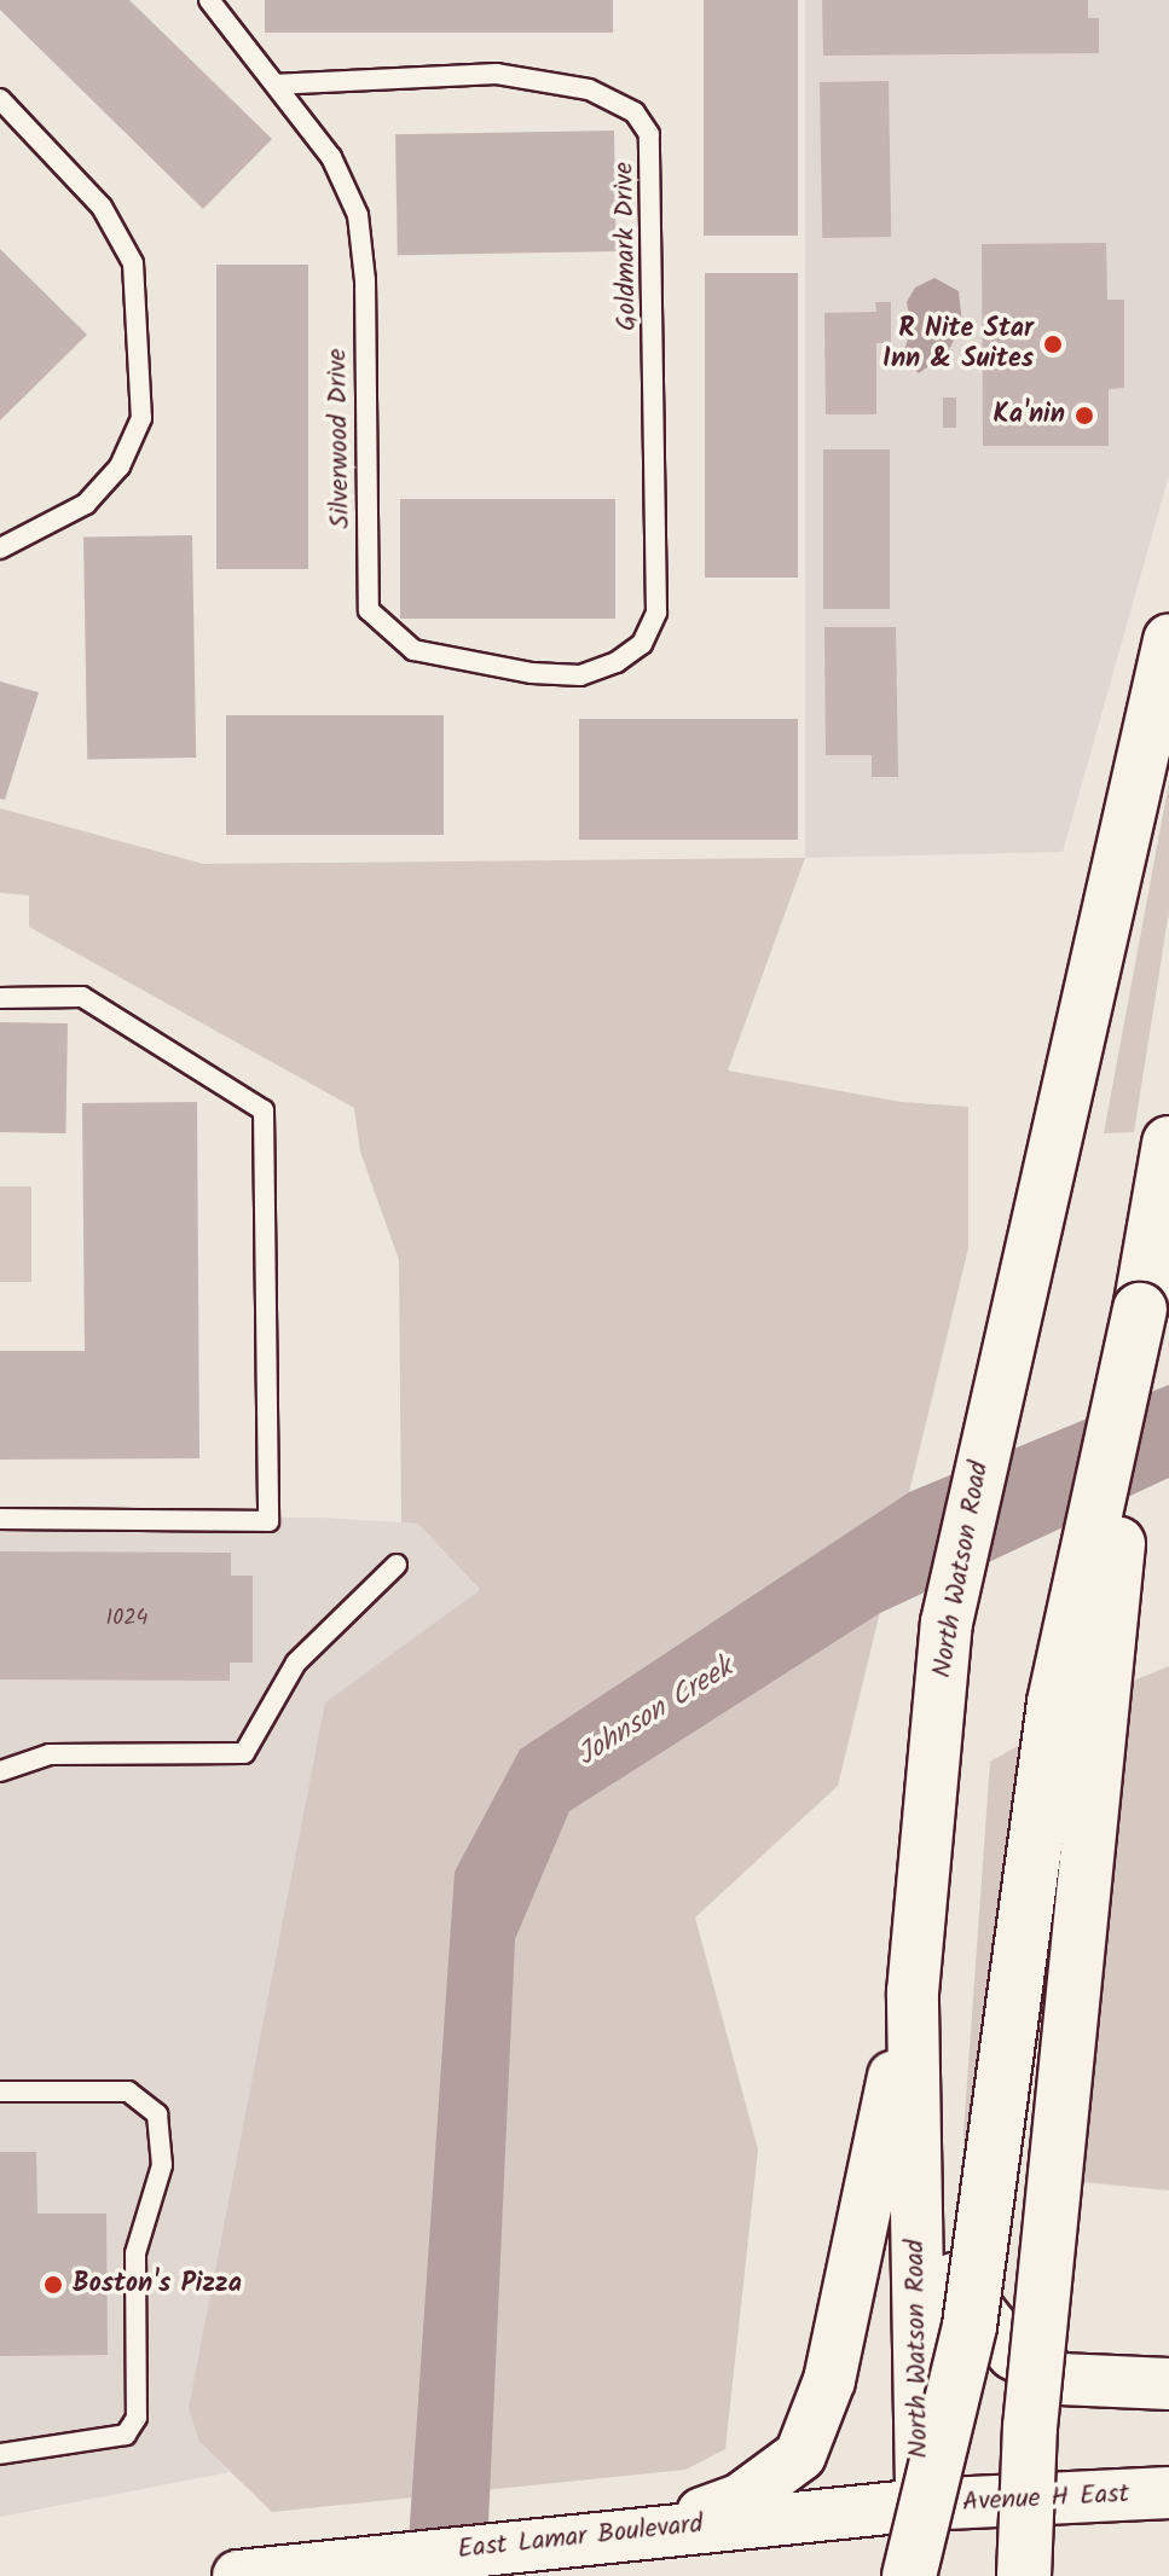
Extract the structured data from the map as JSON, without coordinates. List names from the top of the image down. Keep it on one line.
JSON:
{"streets":{"main road":["North Watson Road","Avenue H East","East Lamar Boulevard"],"lane":["Goldmark Drive","Silverwood Drive"]},"crossings":[["Goldmark Drive","Silverwood Drive"],["North Watson Road","Avenue H East"],["North Watson Road","East Lamar Boulevard"],["Avenue H East","East Lamar Boulevard"]],"water":["Johnson Creek"],"places":["R Nite Star Inn & Suites","Ka'nin","Boston's Pizza"],"house_numbers":["1024"]}
